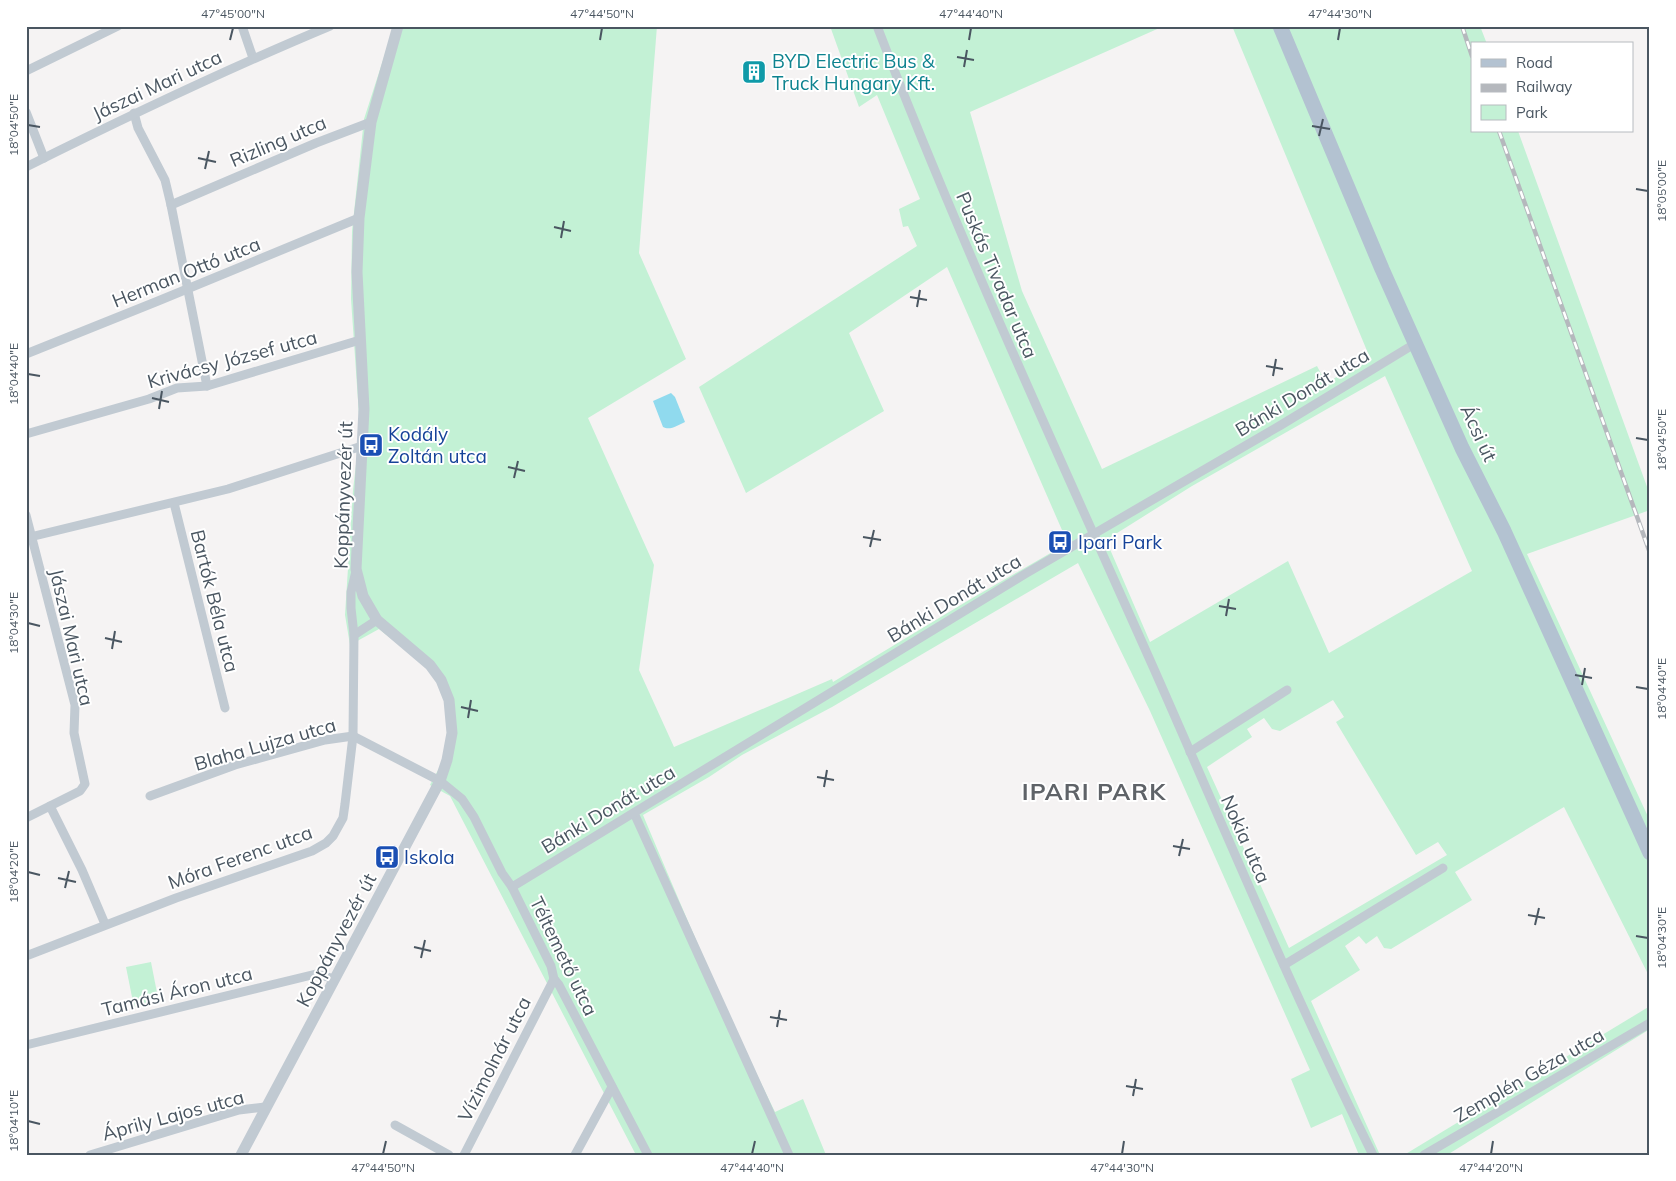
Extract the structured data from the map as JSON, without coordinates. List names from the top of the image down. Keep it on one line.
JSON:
{"streets":{"main road":["Ácsi út"],"street":["Jászai Mari utca","Rizling utca","Herman Ottó utca","Puskás Tivadar utca","Krivácsy József utca","Bánki Donát utca","Koppányvezér út","Bartók Béla utca","Blaha Lujza utca","Nokia utca","Móra Ferenc utca","Téltemető utca","Tamási Áron utca","Vízimolnár utca","Zemplén Géza utca","Áprily Lajos utca"]},"crossings":[["Rizling utca","Koppányvezér út"],["Herman Ottó utca","Koppányvezér út"],["Puskás Tivadar utca","Bánki Donát utca"],["Puskás Tivadar utca","Nokia utca"],["Krivácsy József utca","Koppányvezér út"],["Bánki Donát utca","Ácsi út"],["Bánki Donát utca","Nokia utca"],["Bánki Donát utca","Téltemető utca"],["Koppányvezér út","Blaha Lujza utca"],["Koppányvezér út","Móra Ferenc utca"],["Koppányvezér út","Téltemető utca"],["Koppányvezér út","Tamási Áron utca"],["Koppányvezér út","Áprily Lajos utca"],["Blaha Lujza utca","Móra Ferenc utca"],["Blaha Lujza utca","Téltemető utca"],["Téltemető utca","Vízimolnár utca"]],"districts":["IPARI PARK"],"places":{"building":["BYD Electric Bus & Truck Hungary Kft."],"bus stop":["Kodály Zoltán utca","Ipari Park","Iskola"]},"legend":["Road","Railway","Park"],"coordinates":["47°45'00\"N","47°44'50\"N","47°44'40\"N","47°44'30\"N","18°04'50\"E","18°05'00\"E","18°04'40\"E","18°04'30\"E","18°04'20\"E","18°04'10\"E","47°44'20\"N"]}
